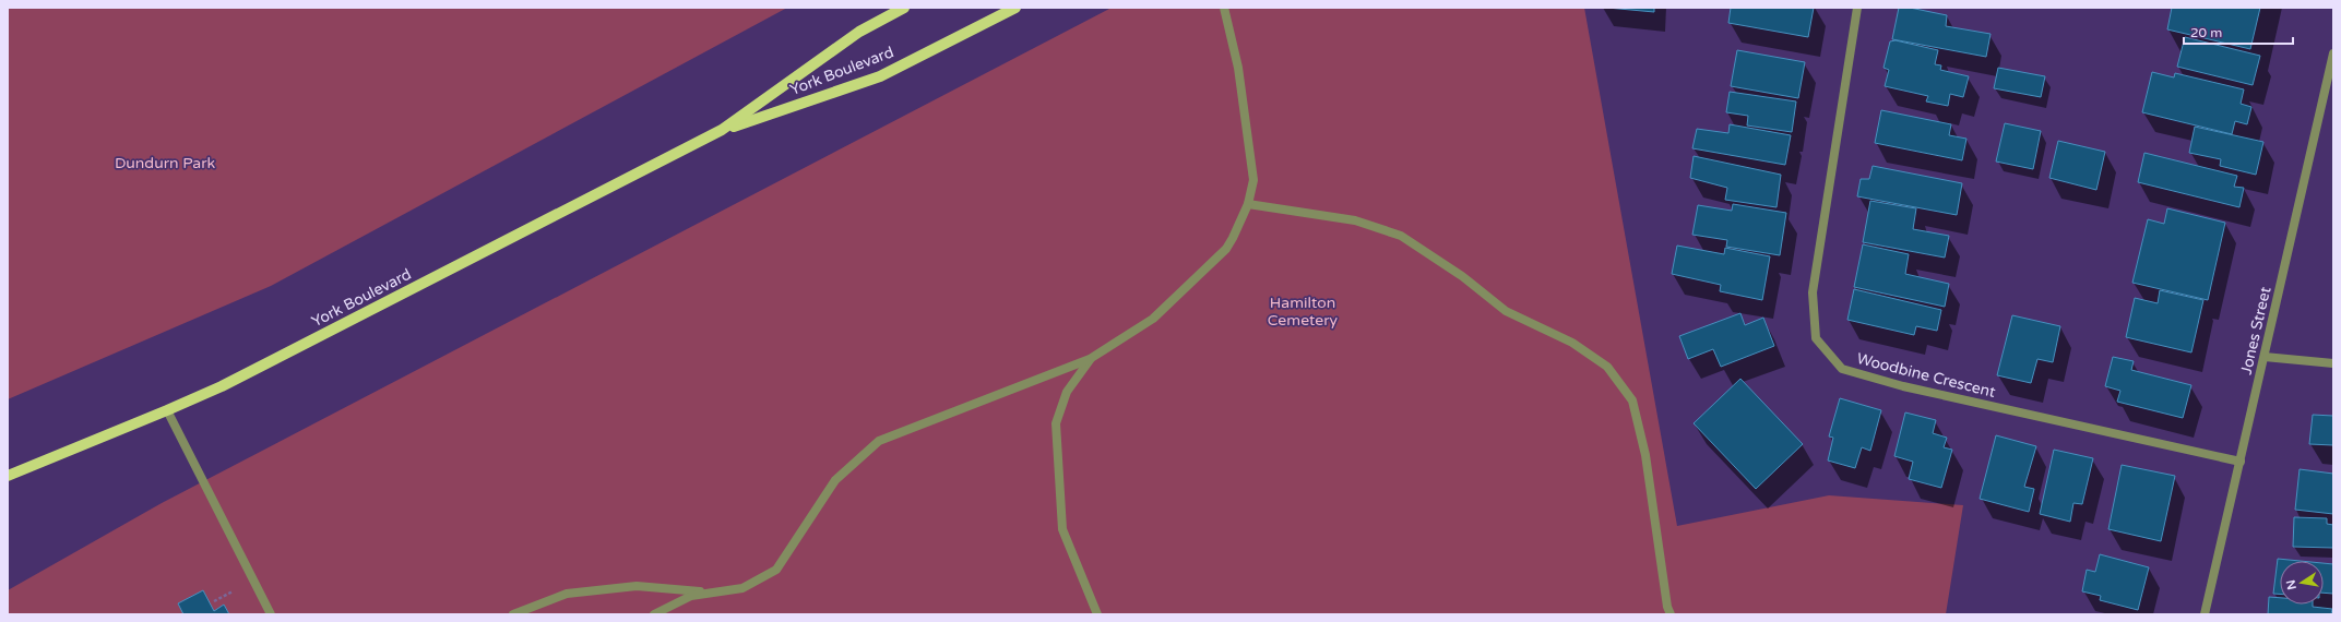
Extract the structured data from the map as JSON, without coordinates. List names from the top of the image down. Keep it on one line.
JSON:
{"streets":{"main road":["York Boulevard"],"street":["Jones Street","Woodbine Crescent"]},"crossings":[["Jones Street","Woodbine Crescent"]],"parks":["Dundurn Park","Hamilton Cemetery"],"scale_bar":"20 m","north":"left"}
